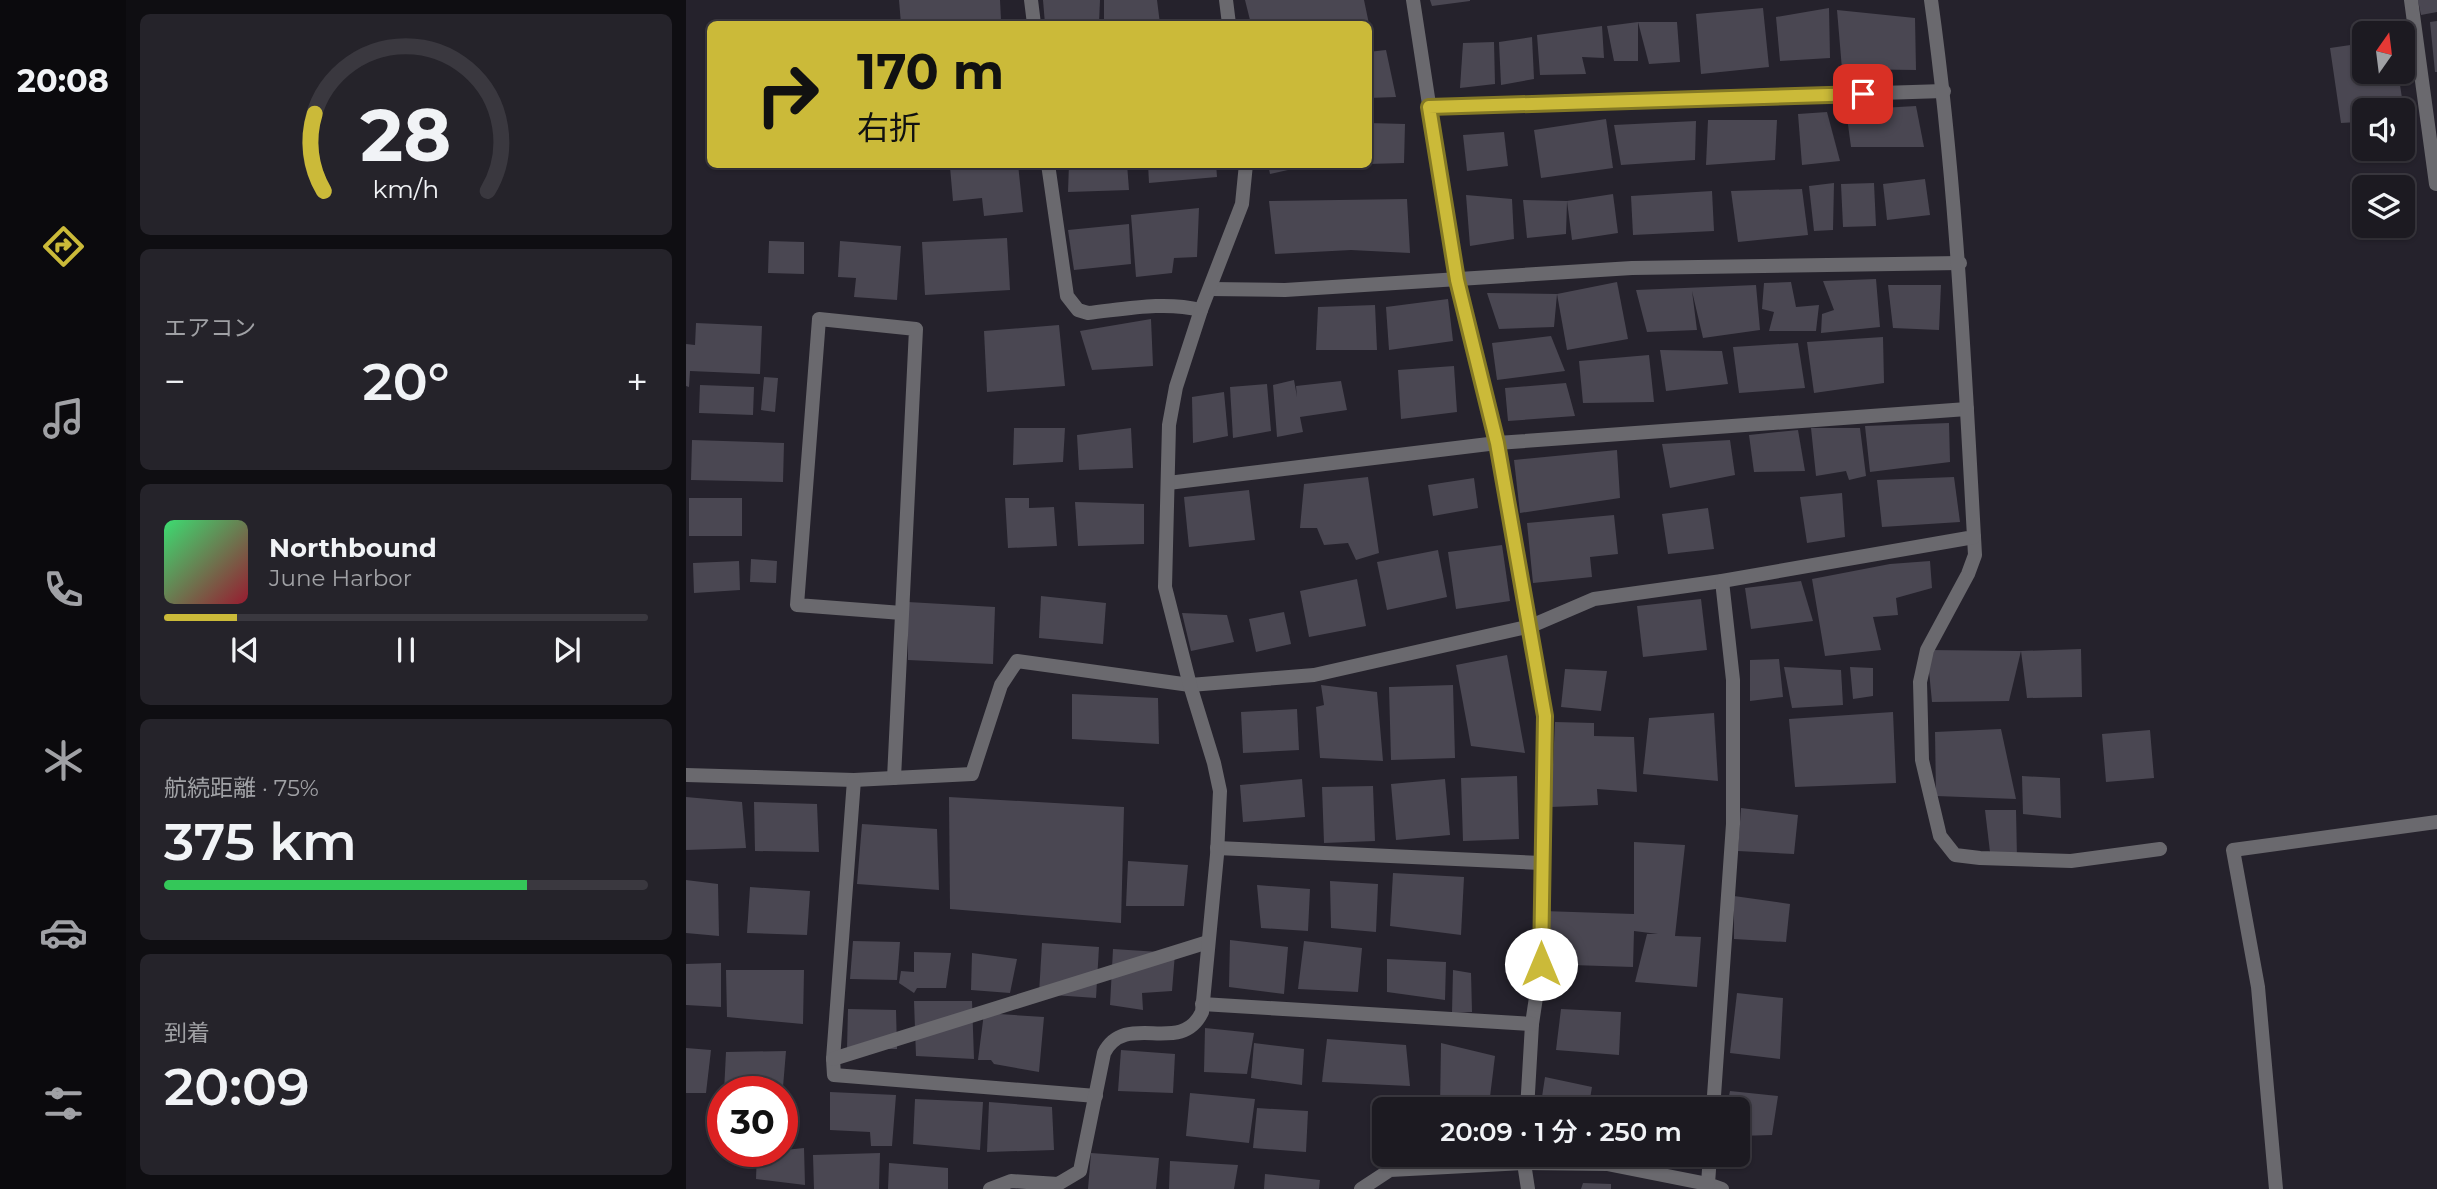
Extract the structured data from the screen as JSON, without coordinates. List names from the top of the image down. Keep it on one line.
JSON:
{"north":"top","page":{"tabs":"20:08","turn":["170 m","右折"],"tile":["エアコン",["航続距離 · 75%","375 km"],["到着","20:09"]],"heat":["−","20°","+"],"song":["Northbound","June Harbor"],"limit":"30","trip":"20:09 · 1 分 · 250 m","gauge":["28","km/h"]}}
